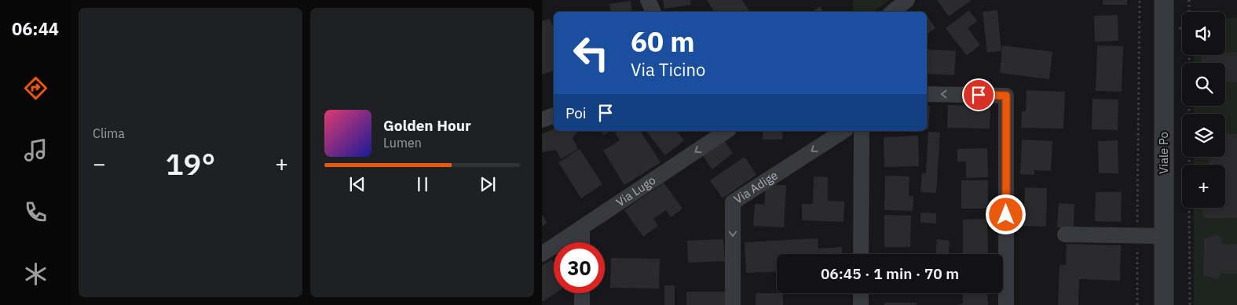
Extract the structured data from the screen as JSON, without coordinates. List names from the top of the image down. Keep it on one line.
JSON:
{"streets":{"street":["Viale Po","Via Adige","Via Lugo"]},"one_way":["Via Adige","Via Lugo"],"page":{"tabs":"06:44","tile":"Clima","map_buttons":"+","turn":["60 m","Via Ticino"],"then":"Poi","song":["Golden Hour","Lumen"],"heat":["−","19°","+"],"limit":"30","trip":"06:45 · 1 min · 70 m"}}
